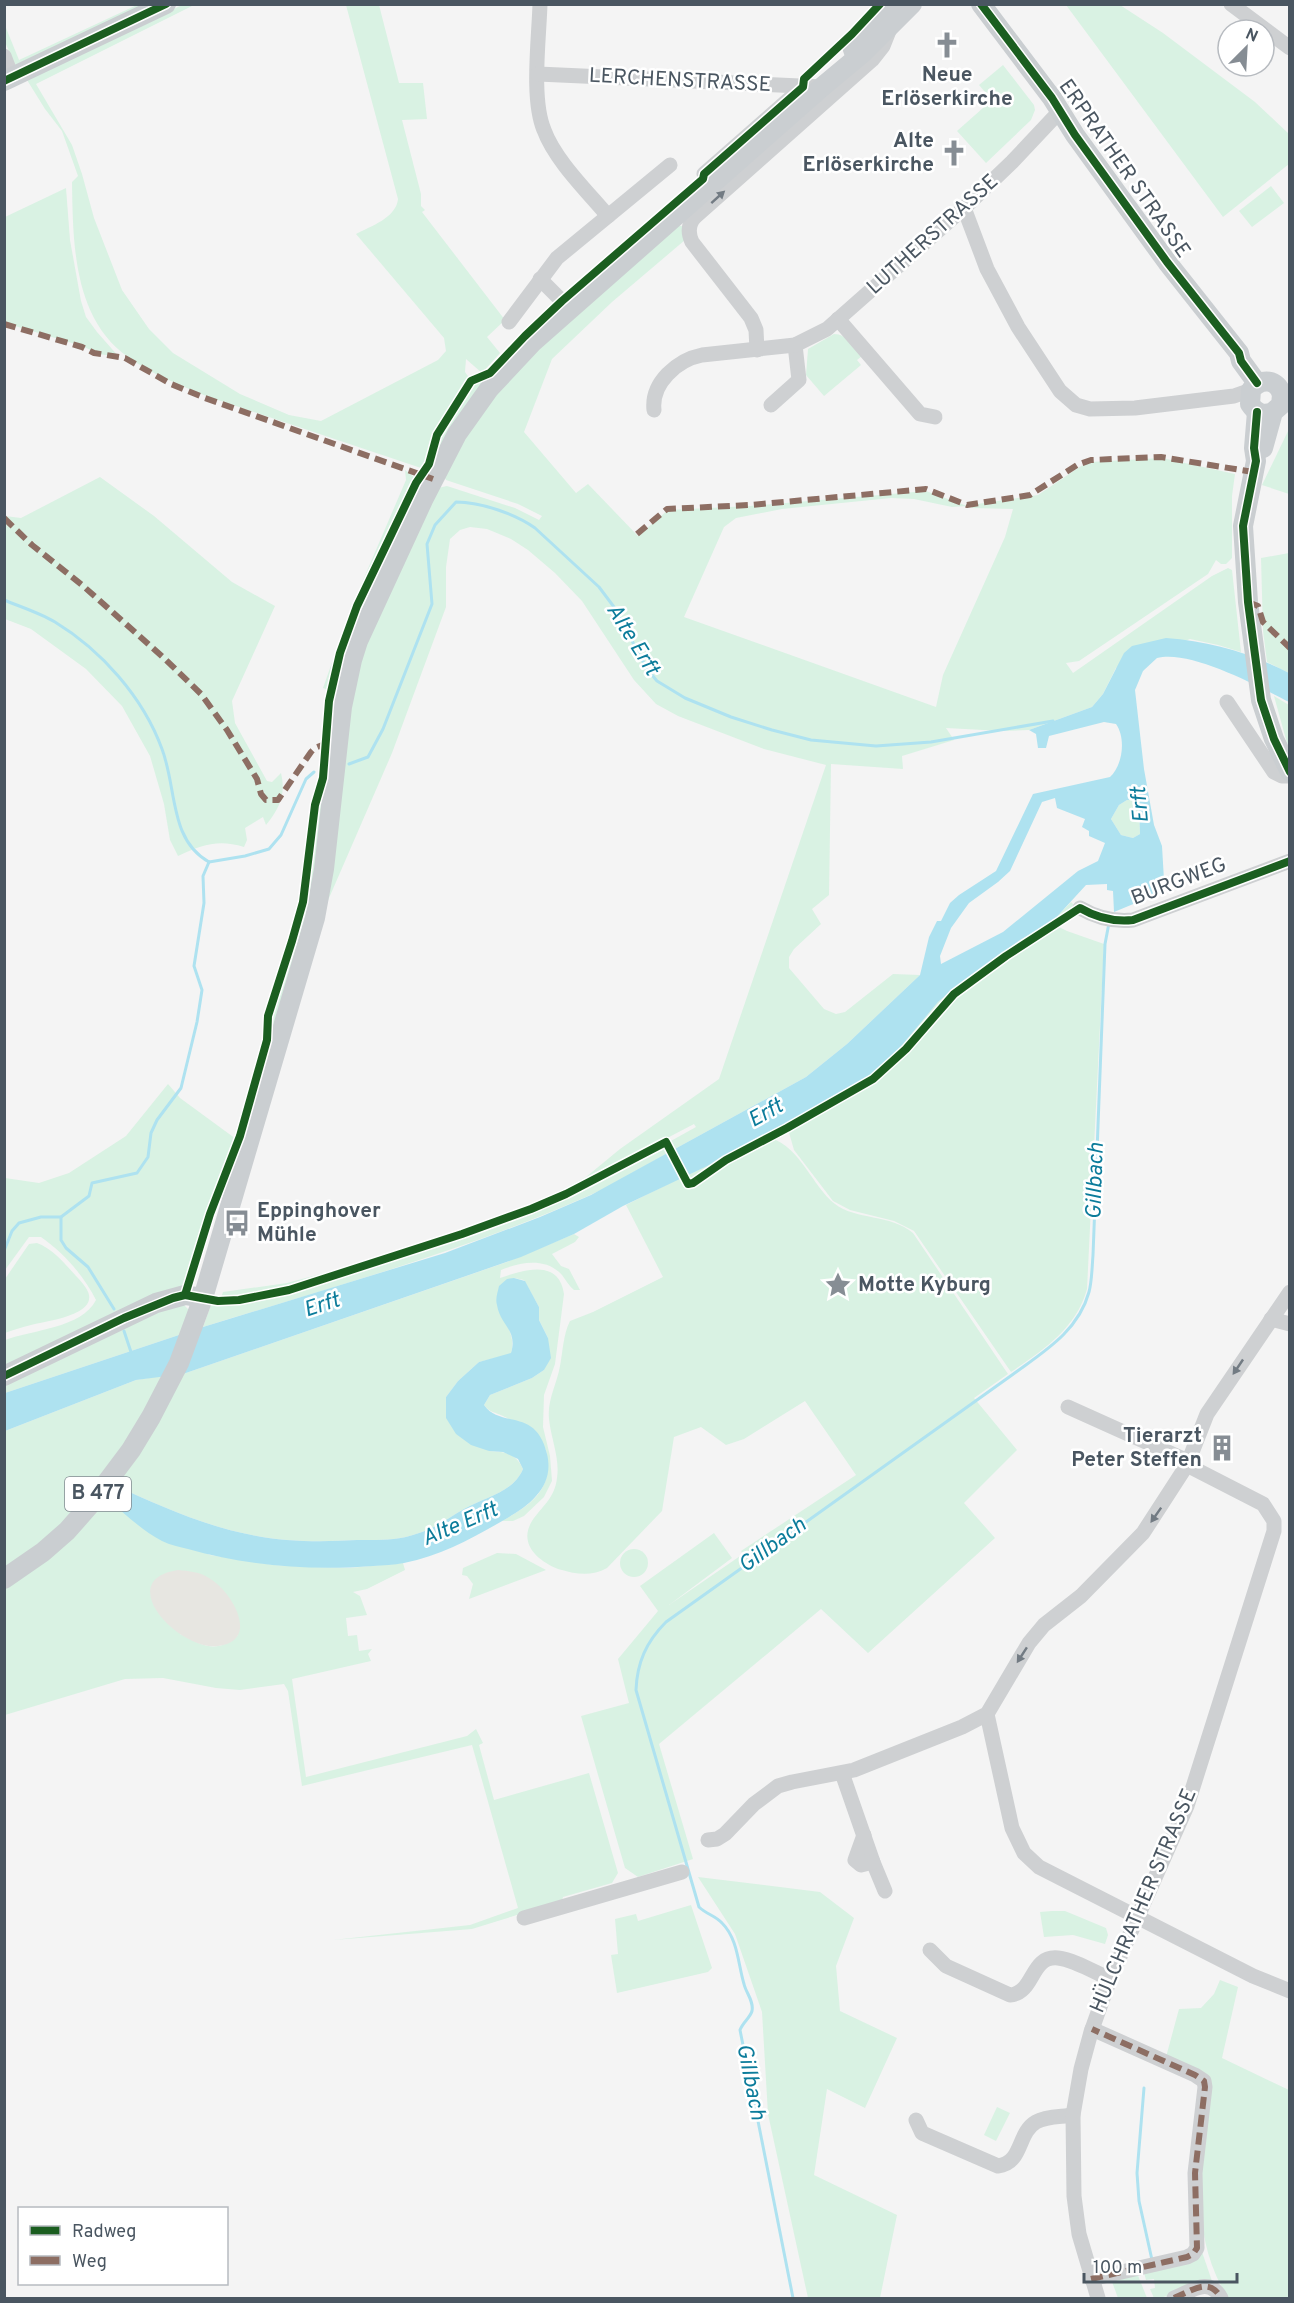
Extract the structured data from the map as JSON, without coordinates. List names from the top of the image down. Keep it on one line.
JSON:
{"streets":{"main road":["ERPRATHER STRASSE","B 477"],"street":["LERCHENSTRASSE","LUTHERSTRASSE","BURGWEG","HÜLCHRATHER STRASSE"]},"crossings":[["LERCHENSTRASSE","B 477"],["ERPRATHER STRASSE","LUTHERSTRASSE"]],"water":["Alte Erft","Erft","Gillbach"],"places":{"church":["Neue Erlöserkirche","Alte Erlöserkirche"],"bus stop":["Eppinghover Mühle"],"place":["Motte Kyburg"],"building":["Tierarzt Peter Steffen"]},"legend":["Radweg","Weg"],"scale_bar":"100 m","north":"top right"}
